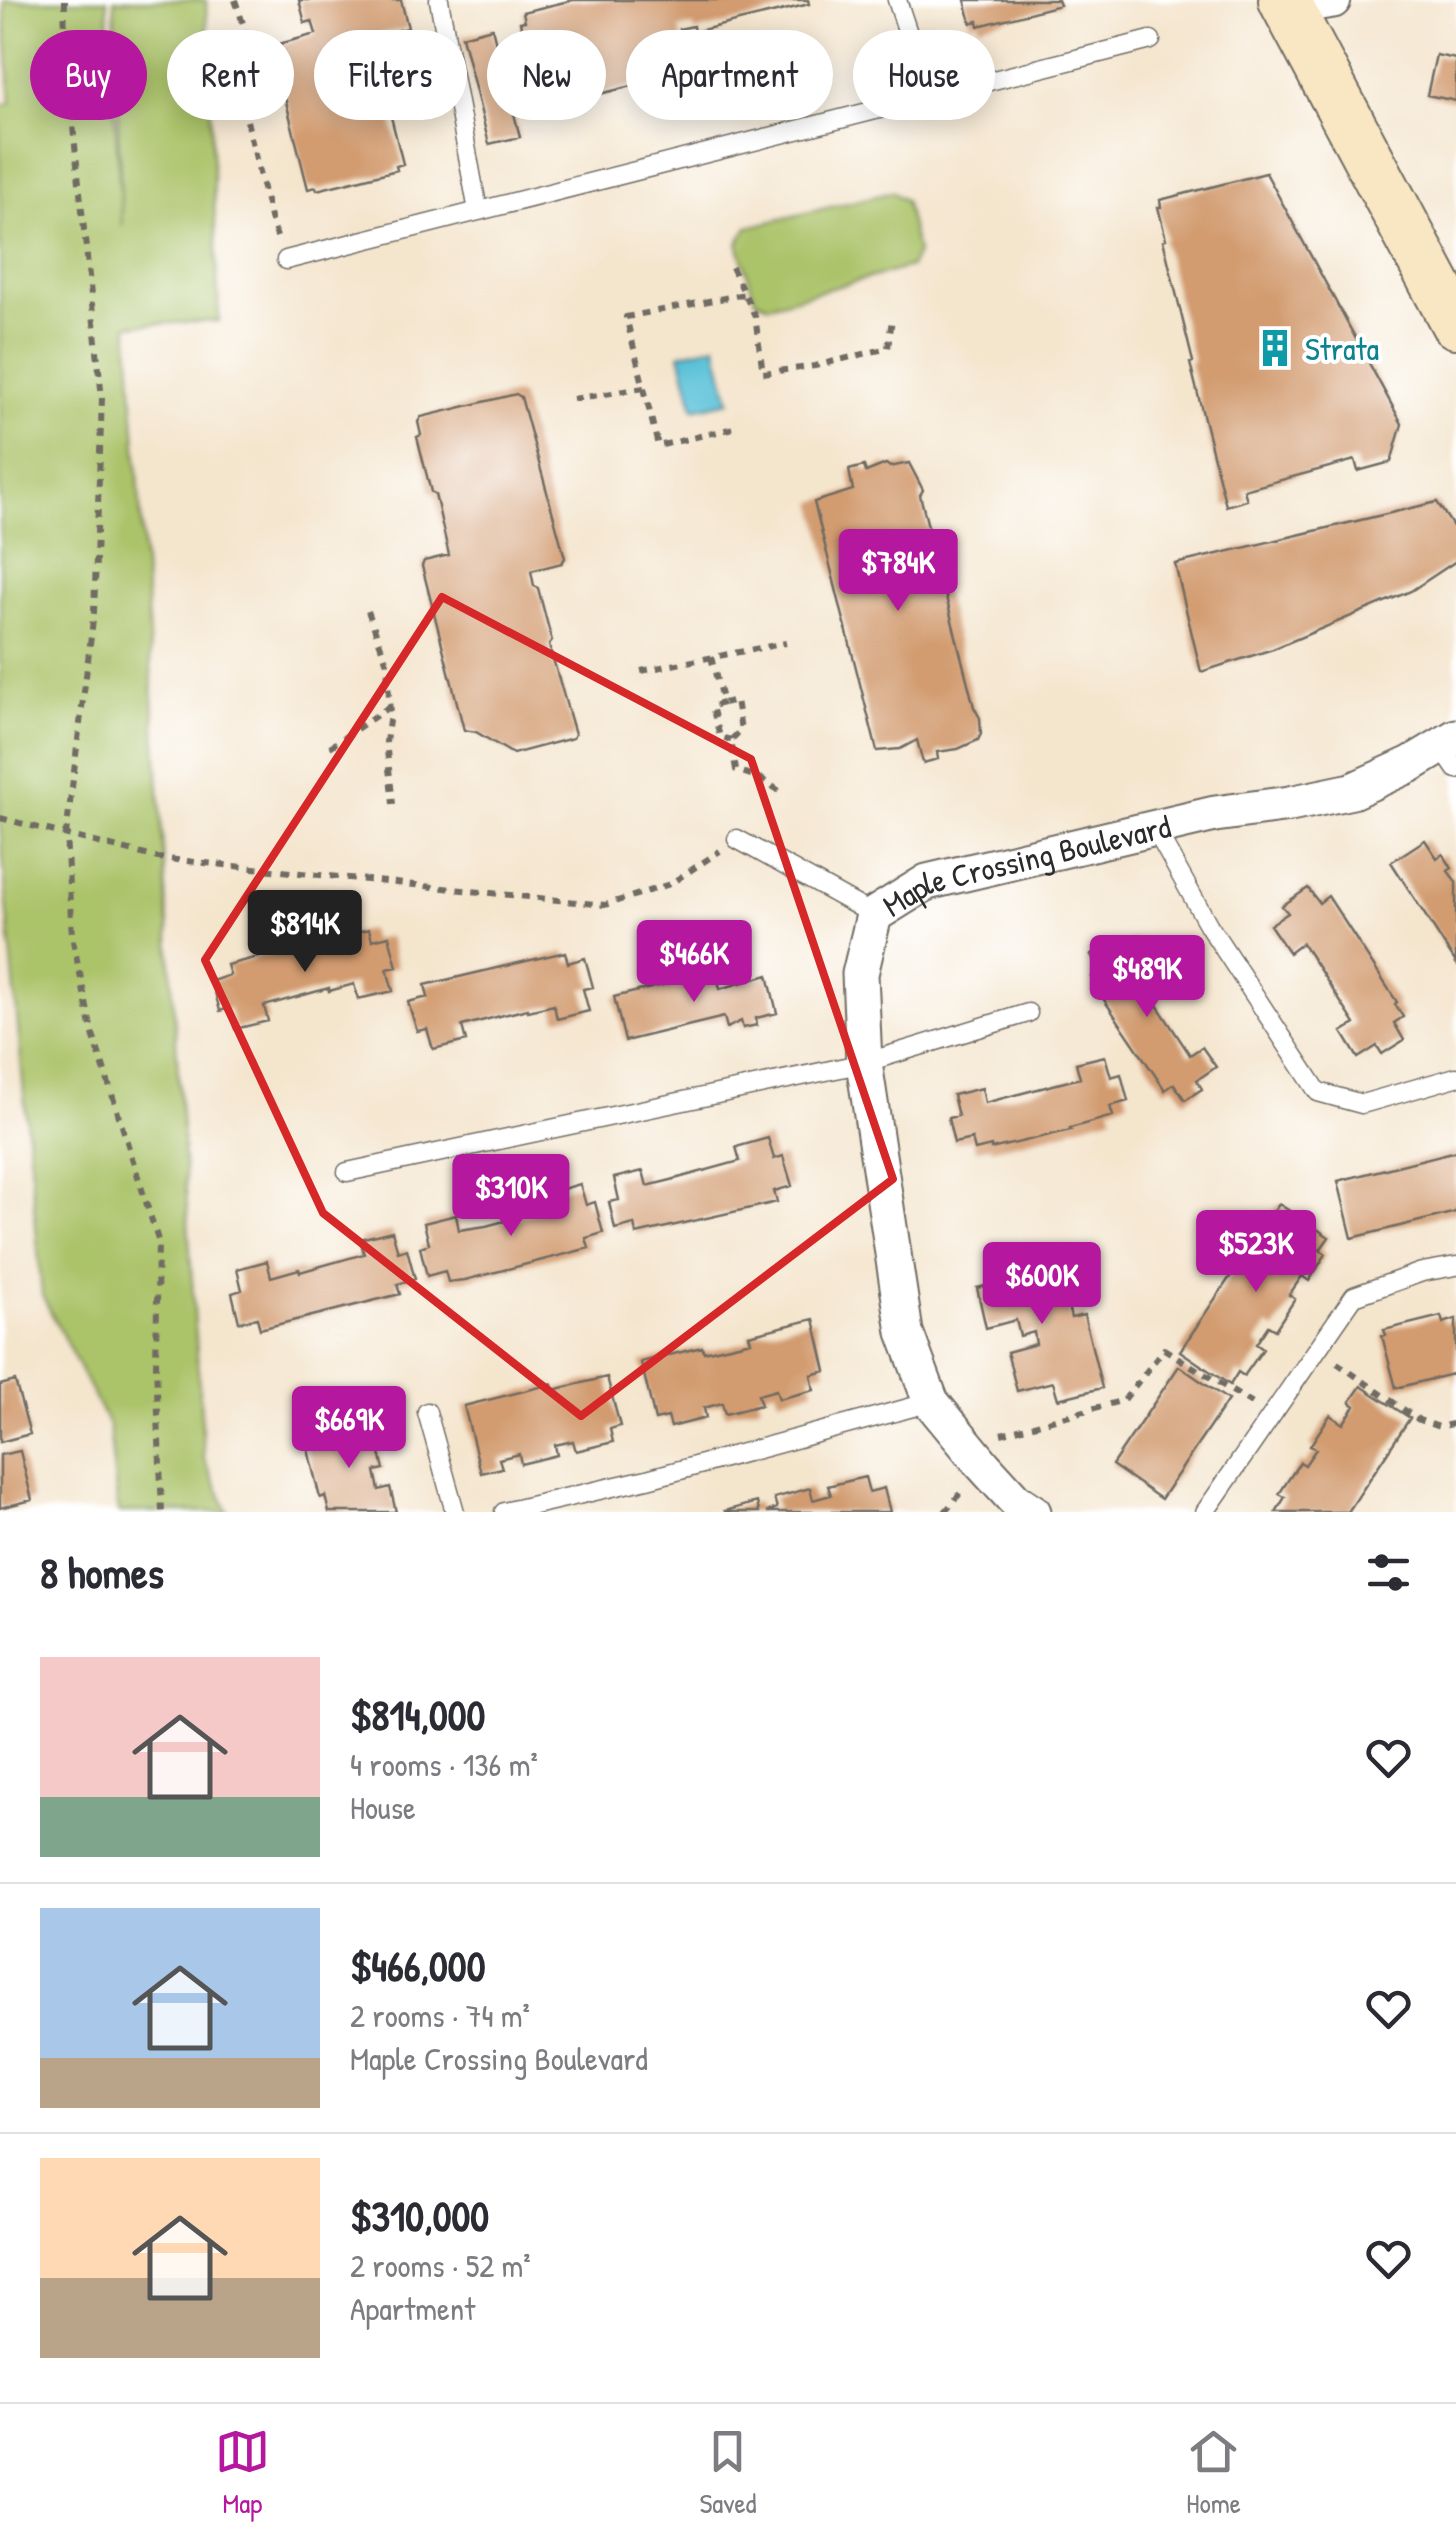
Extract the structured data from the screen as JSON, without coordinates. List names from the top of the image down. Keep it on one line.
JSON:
{"streets":{"street":["Maple Crossing Boulevard"]},"places":{"building":["Strata"]},"page":{"chip":["Buy","Rent","Filters","New","Apartment","House"],"price":["$784K","$814K","$466K","$489K","$310K","$523K","$600K","$669K"],"heading":"8 homes","list":[{"name":"$814,000","note":"4 rooms · 136 m² · House"},{"name":"$466,000","note":"2 rooms · 74 m² · Maple Crossing Boulevard"},{"name":"$310,000","note":"2 rooms · 52 m² · Apartment"}],"tabs":["Map","Saved","Home"]}}
